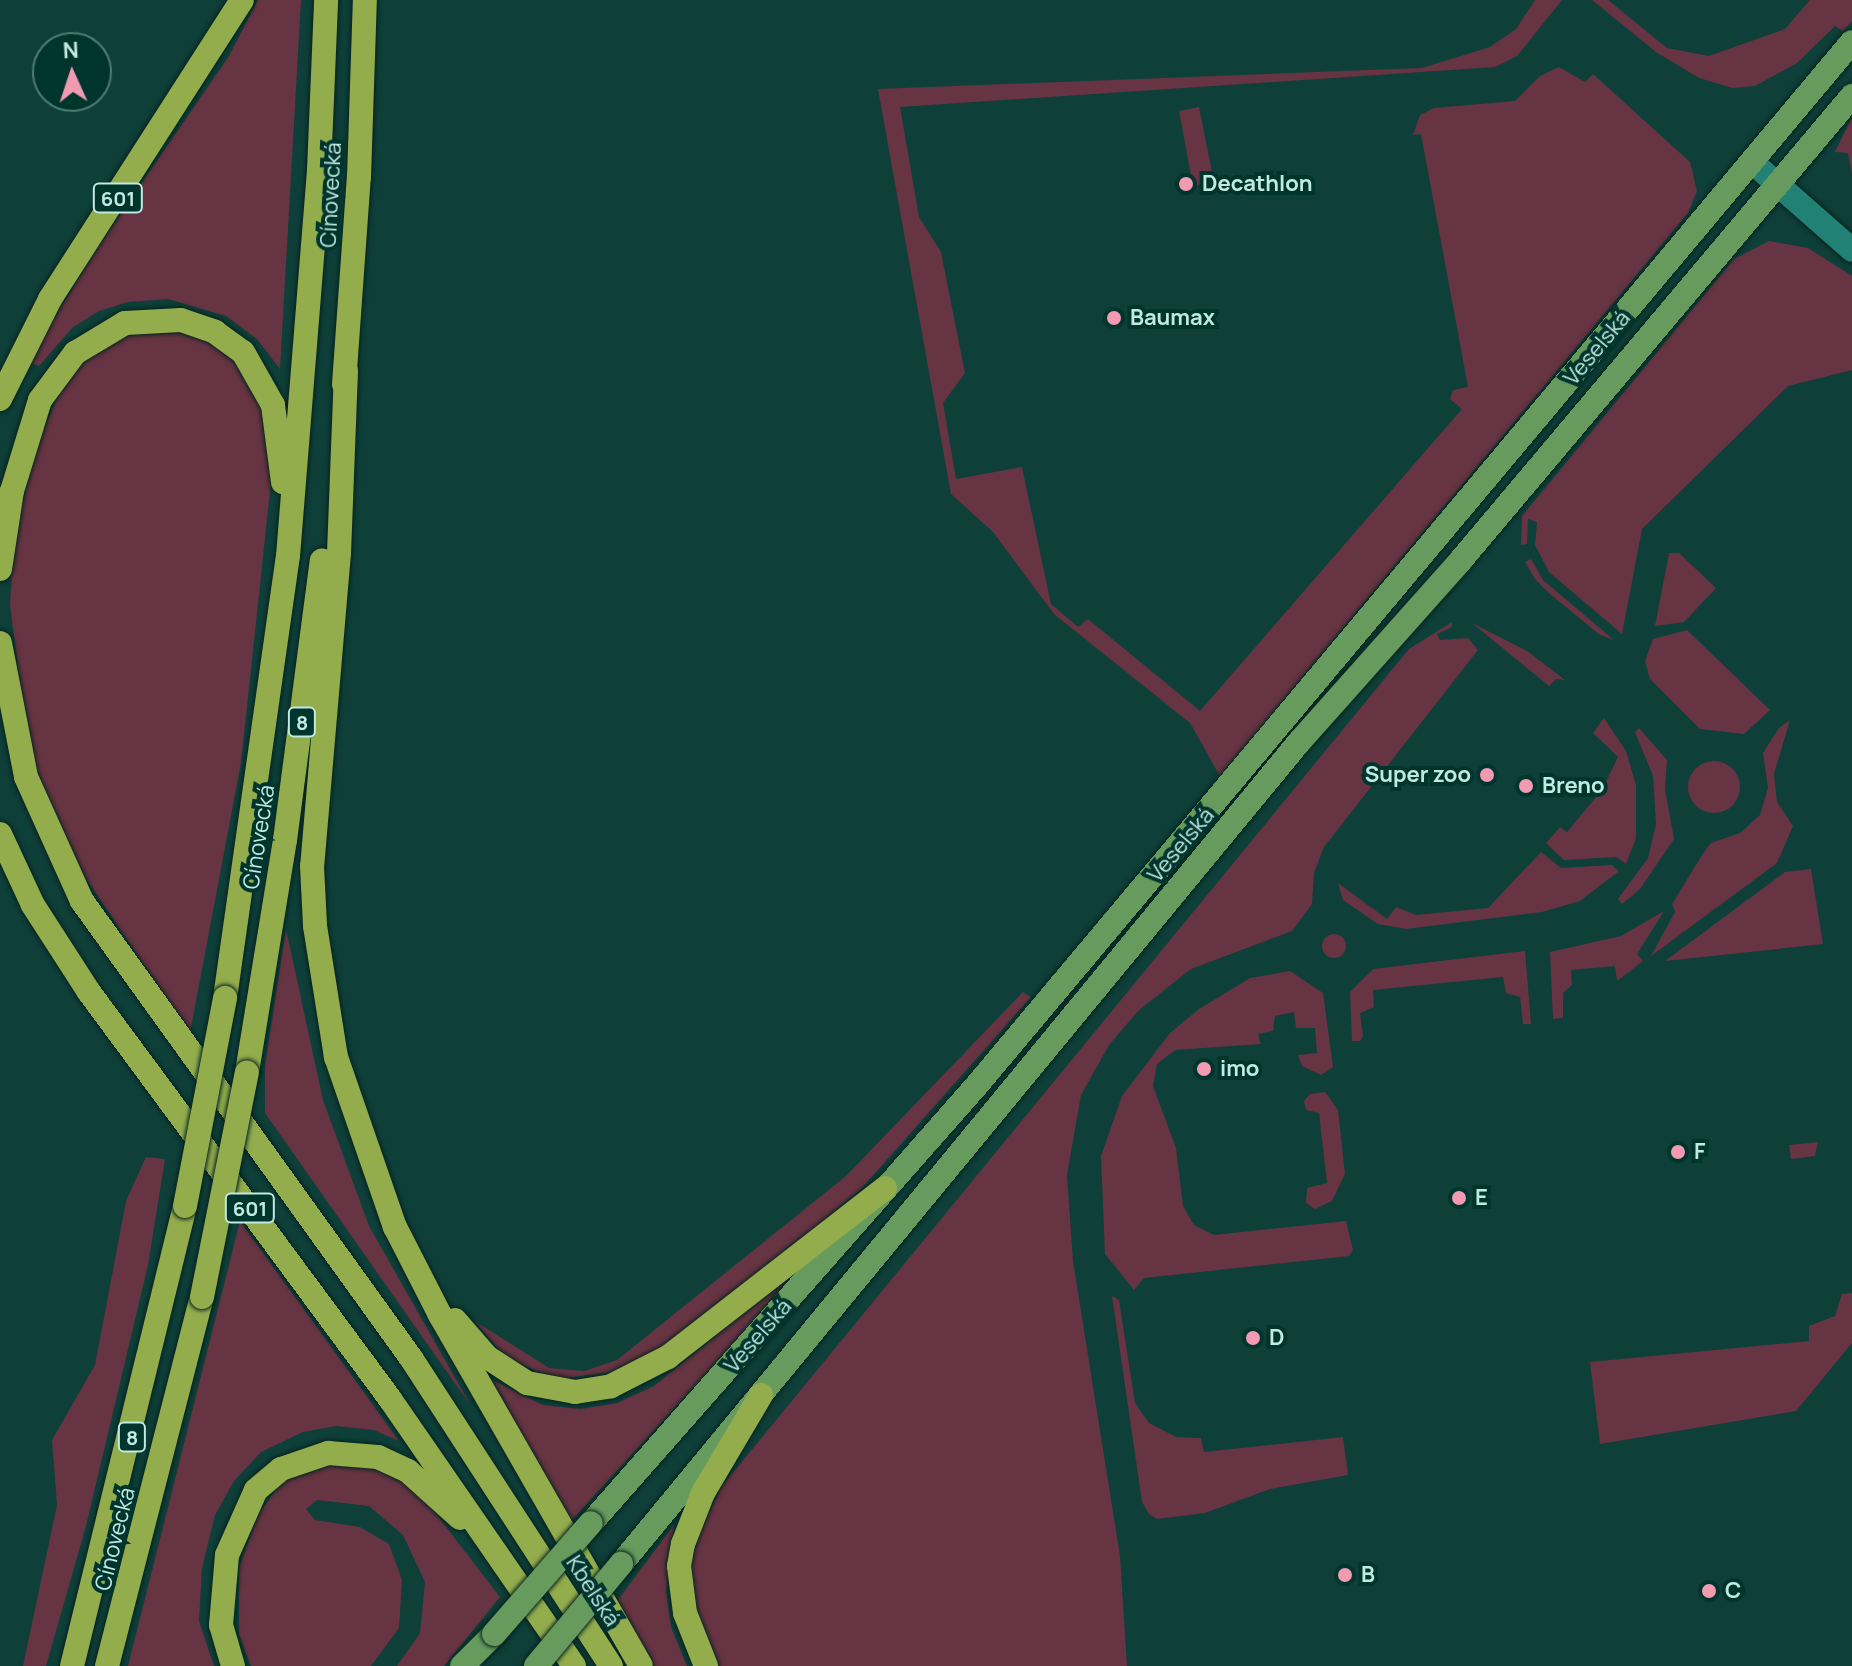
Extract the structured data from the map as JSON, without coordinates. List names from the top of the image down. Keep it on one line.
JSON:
{"streets":{"highway":["Cínovecká","601","8","Kbelská"],"main road":["Veselská"]},"places":["Decathlon","Baumax","Super zoo","Breno","imo","F","E","D","B","C"],"north":"top"}
